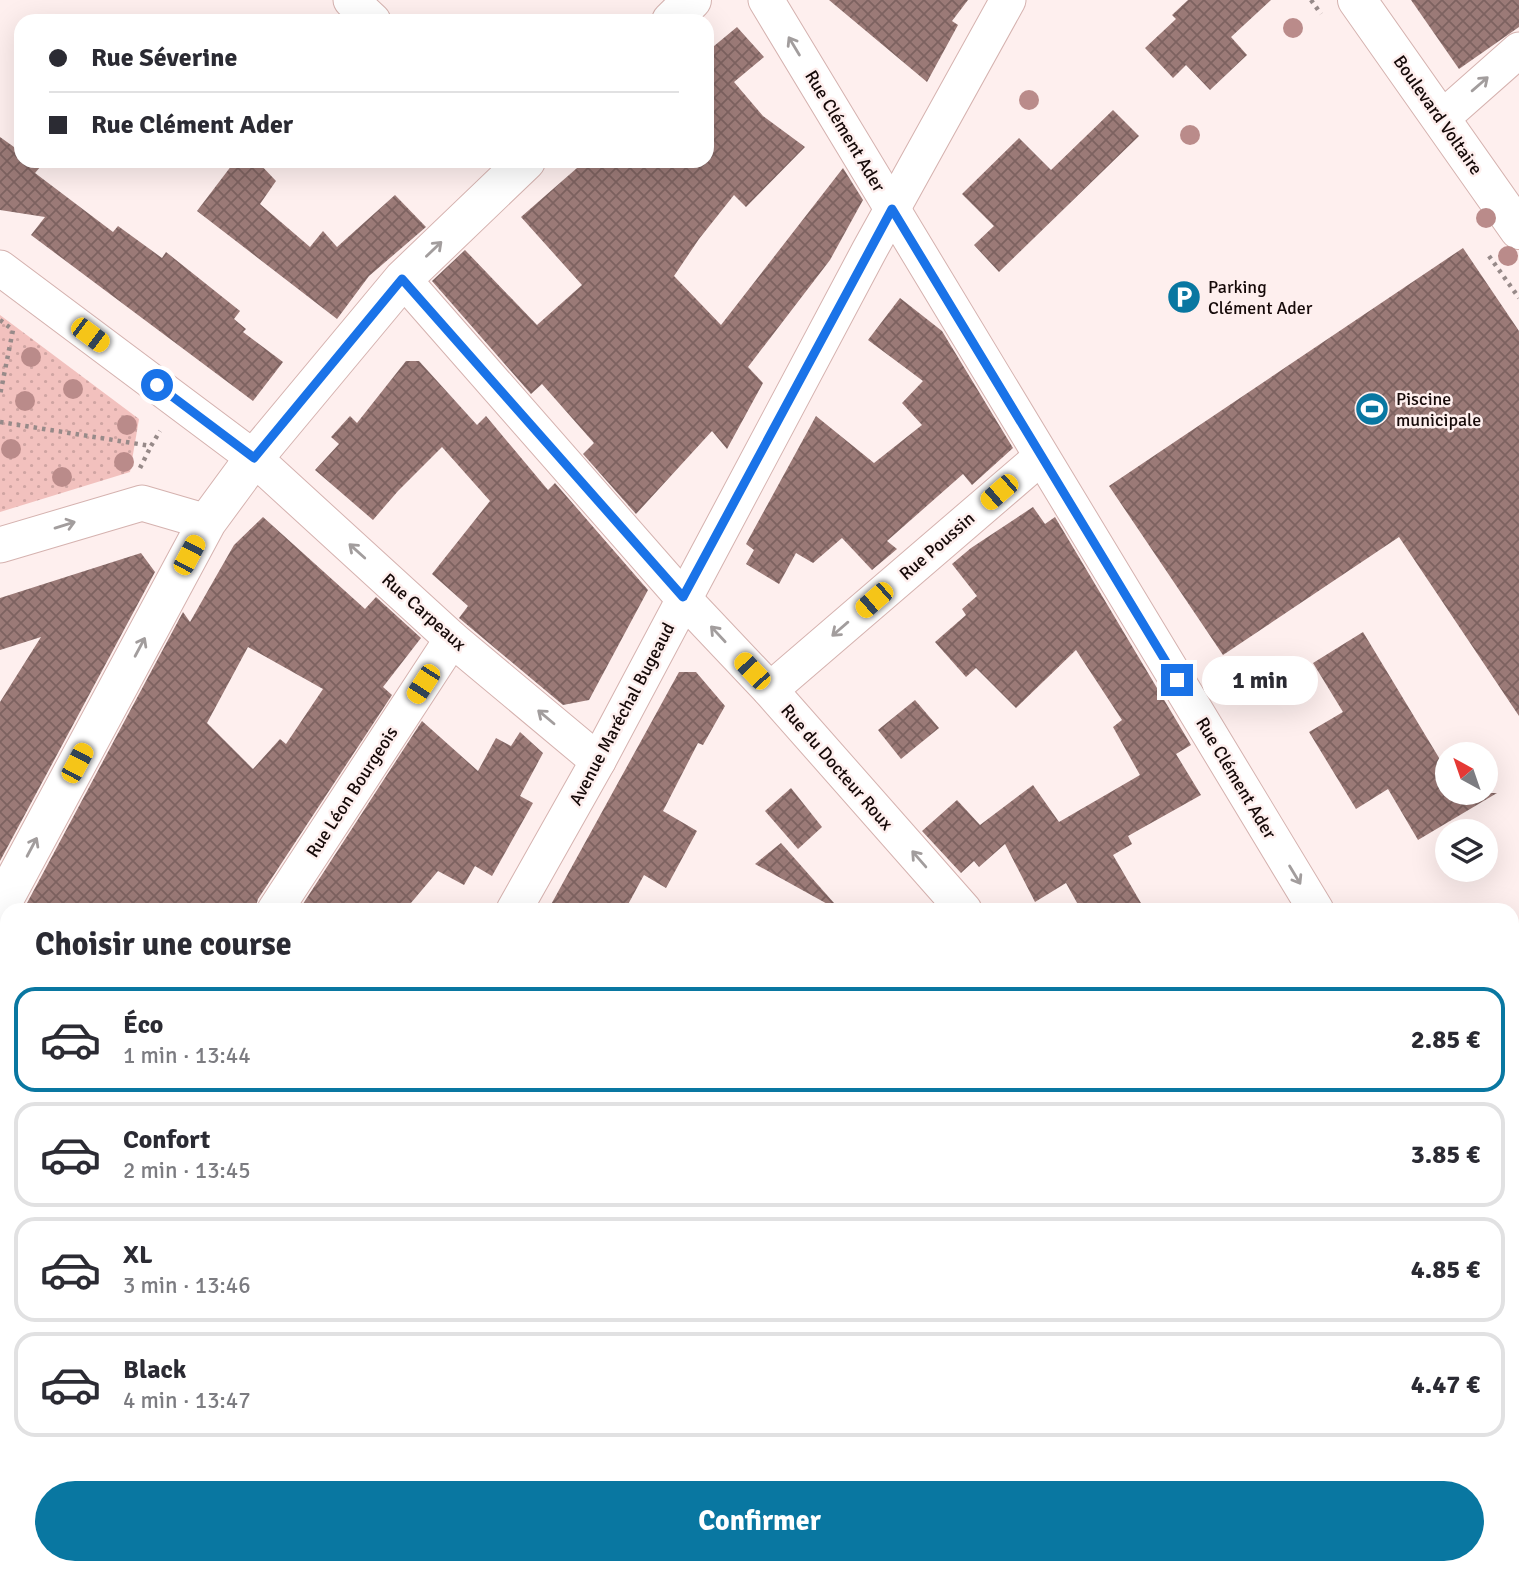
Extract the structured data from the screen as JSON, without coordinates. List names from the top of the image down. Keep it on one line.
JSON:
{"streets":{"street":["Boulevard Voltaire","Rue Clément Ader","Rue Poussin","Rue Carpeaux","Avenue Maréchal Bugeaud","Rue du Docteur Roux","Rue Léon Bourgeois"]},"crossings":[["Rue Clément Ader","Rue Poussin"],["Rue Clément Ader","Avenue Maréchal Bugeaud"],["Rue Poussin","Rue du Docteur Roux"],["Rue Carpeaux","Avenue Maréchal Bugeaud"],["Rue Carpeaux","Rue Léon Bourgeois"],["Avenue Maréchal Bugeaud","Rue du Docteur Roux"]],"one_way":["Rue Poussin","Rue Carpeaux","Rue du Docteur Roux"],"places":{"parking":["Parking Clément Ader"],"sports":["Piscine municipale"]},"north":"top left","page":{"banner":["Rue Séverine","Rue Clément Ader"],"bubble":"1 min","heading":"Choisir une course","list":[{"name":"Éco","note":"1 min · 13:44","value":"2.85 €"},{"name":"Confort","note":"2 min · 13:45","value":"3.85 €"},{"name":"XL","note":"3 min · 13:46","value":"4.85 €"},{"name":"Black","note":"4 min · 13:47","value":"4.47 €"}],"buttons":"Confirmer"}}
